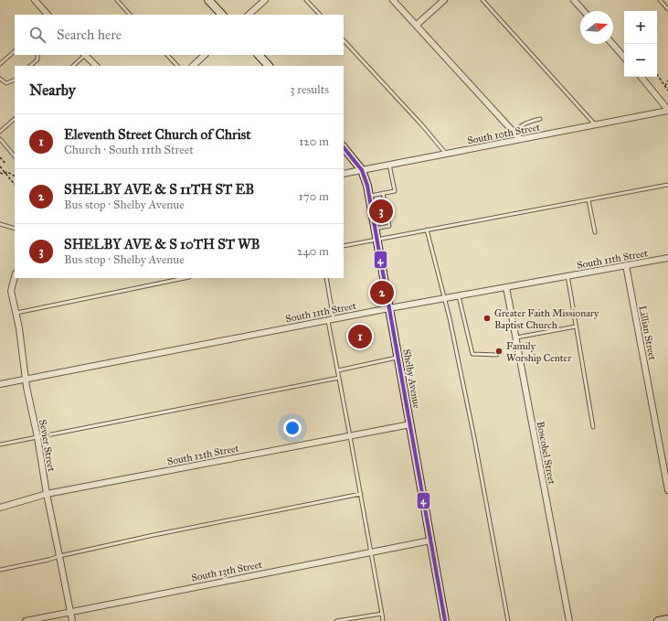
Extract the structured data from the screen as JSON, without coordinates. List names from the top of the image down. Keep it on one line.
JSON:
{"streets":{"street":["South 10th Street","South 11th Street","Lillian Street","Shelby Avenue","Sevier Street","Boscobel Street","South 12th Street","South 13th Street"]},"crossings":[["South 10th Street","Shelby Avenue"],["South 11th Street","Lillian Street"],["South 11th Street","Shelby Avenue"],["South 11th Street","Sevier Street"],["South 11th Street","Boscobel Street"],["Shelby Avenue","South 12th Street"],["Shelby Avenue","South 13th Street"],["Sevier Street","South 12th Street"],["Sevier Street","South 13th Street"]],"places":["Greater Faith Missionary Baptist Church","Family Worship Center"],"lines":["transit line 4"],"north":"right","page":{"map_buttons":["+","−"],"search":"Search here","heading":["Nearby","3 results"],"list":[{"mark":"1","name":"Eleventh Street Church of Christ","note":"Church · South 11th Street","value":"120 m"},{"mark":"2","name":"SHELBY AVE & S 11TH ST EB","note":"Bus stop · Shelby Avenue","value":"170 m"},{"mark":"3","name":"SHELBY AVE & S 10TH ST WB","note":"Bus stop · Shelby Avenue","value":"240 m"}],"pins":["3","2","1"]}}
